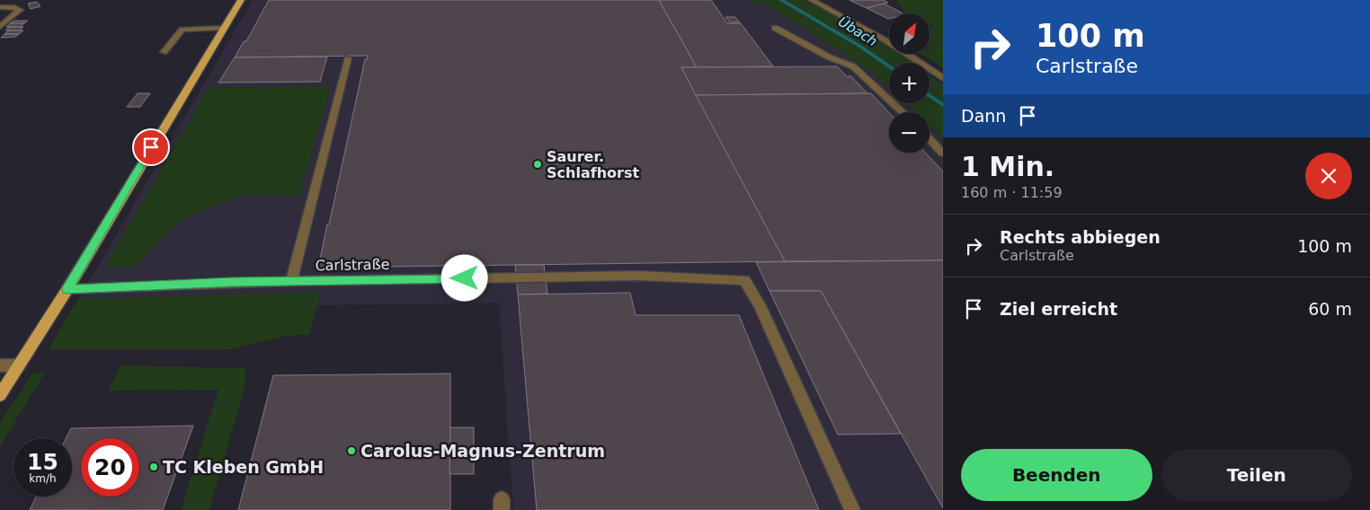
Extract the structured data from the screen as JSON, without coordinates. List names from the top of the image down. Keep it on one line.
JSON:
{"streets":{"street":["Carlstraße"]},"water":["Übach"],"places":["Saurer. Schlafhorst","Carolus-Magnus-Zentrum","TC Kleben GmbH"],"north":"top right","page":{"turn":["100 m","Carlstraße"],"map_buttons":["+","−"],"then":"Dann","heading":["1 Min.","160 m · 11:59"],"list":[{"name":"Rechts abbiegen","note":"Carlstraße","value":"100 m"},{"name":"Ziel erreicht","value":"60 m"}],"speed":"15 km/h","limit":"20","buttons":["Beenden","Teilen"]}}
